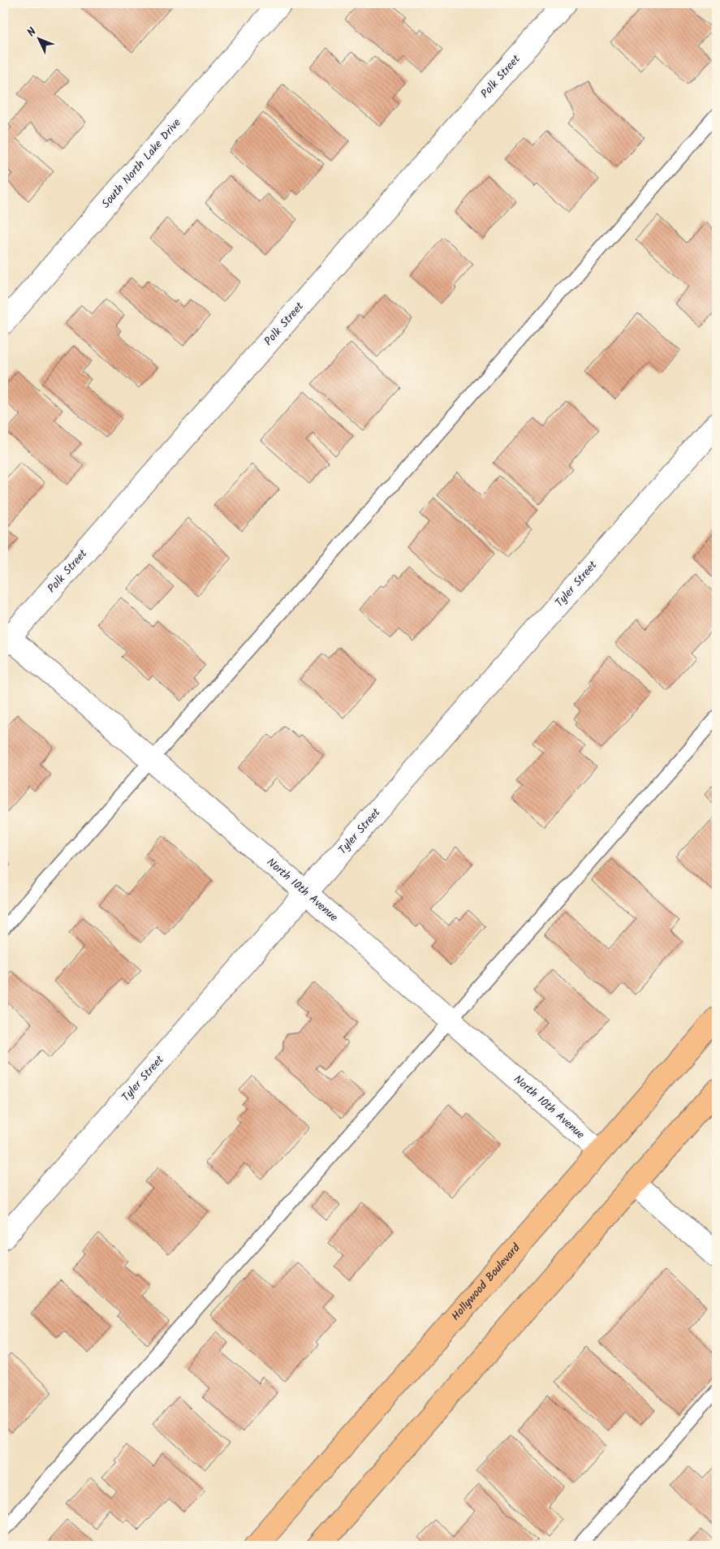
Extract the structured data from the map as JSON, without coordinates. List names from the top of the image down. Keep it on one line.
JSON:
{"streets":{"main road":["Hollywood Boulevard"],"street":["Polk Street","South North Lake Drive","Tyler Street","North 10th Avenue"]},"crossings":[["Polk Street","North 10th Avenue"],["Tyler Street","North 10th Avenue"],["North 10th Avenue","Hollywood Boulevard"]],"north":"top left"}
